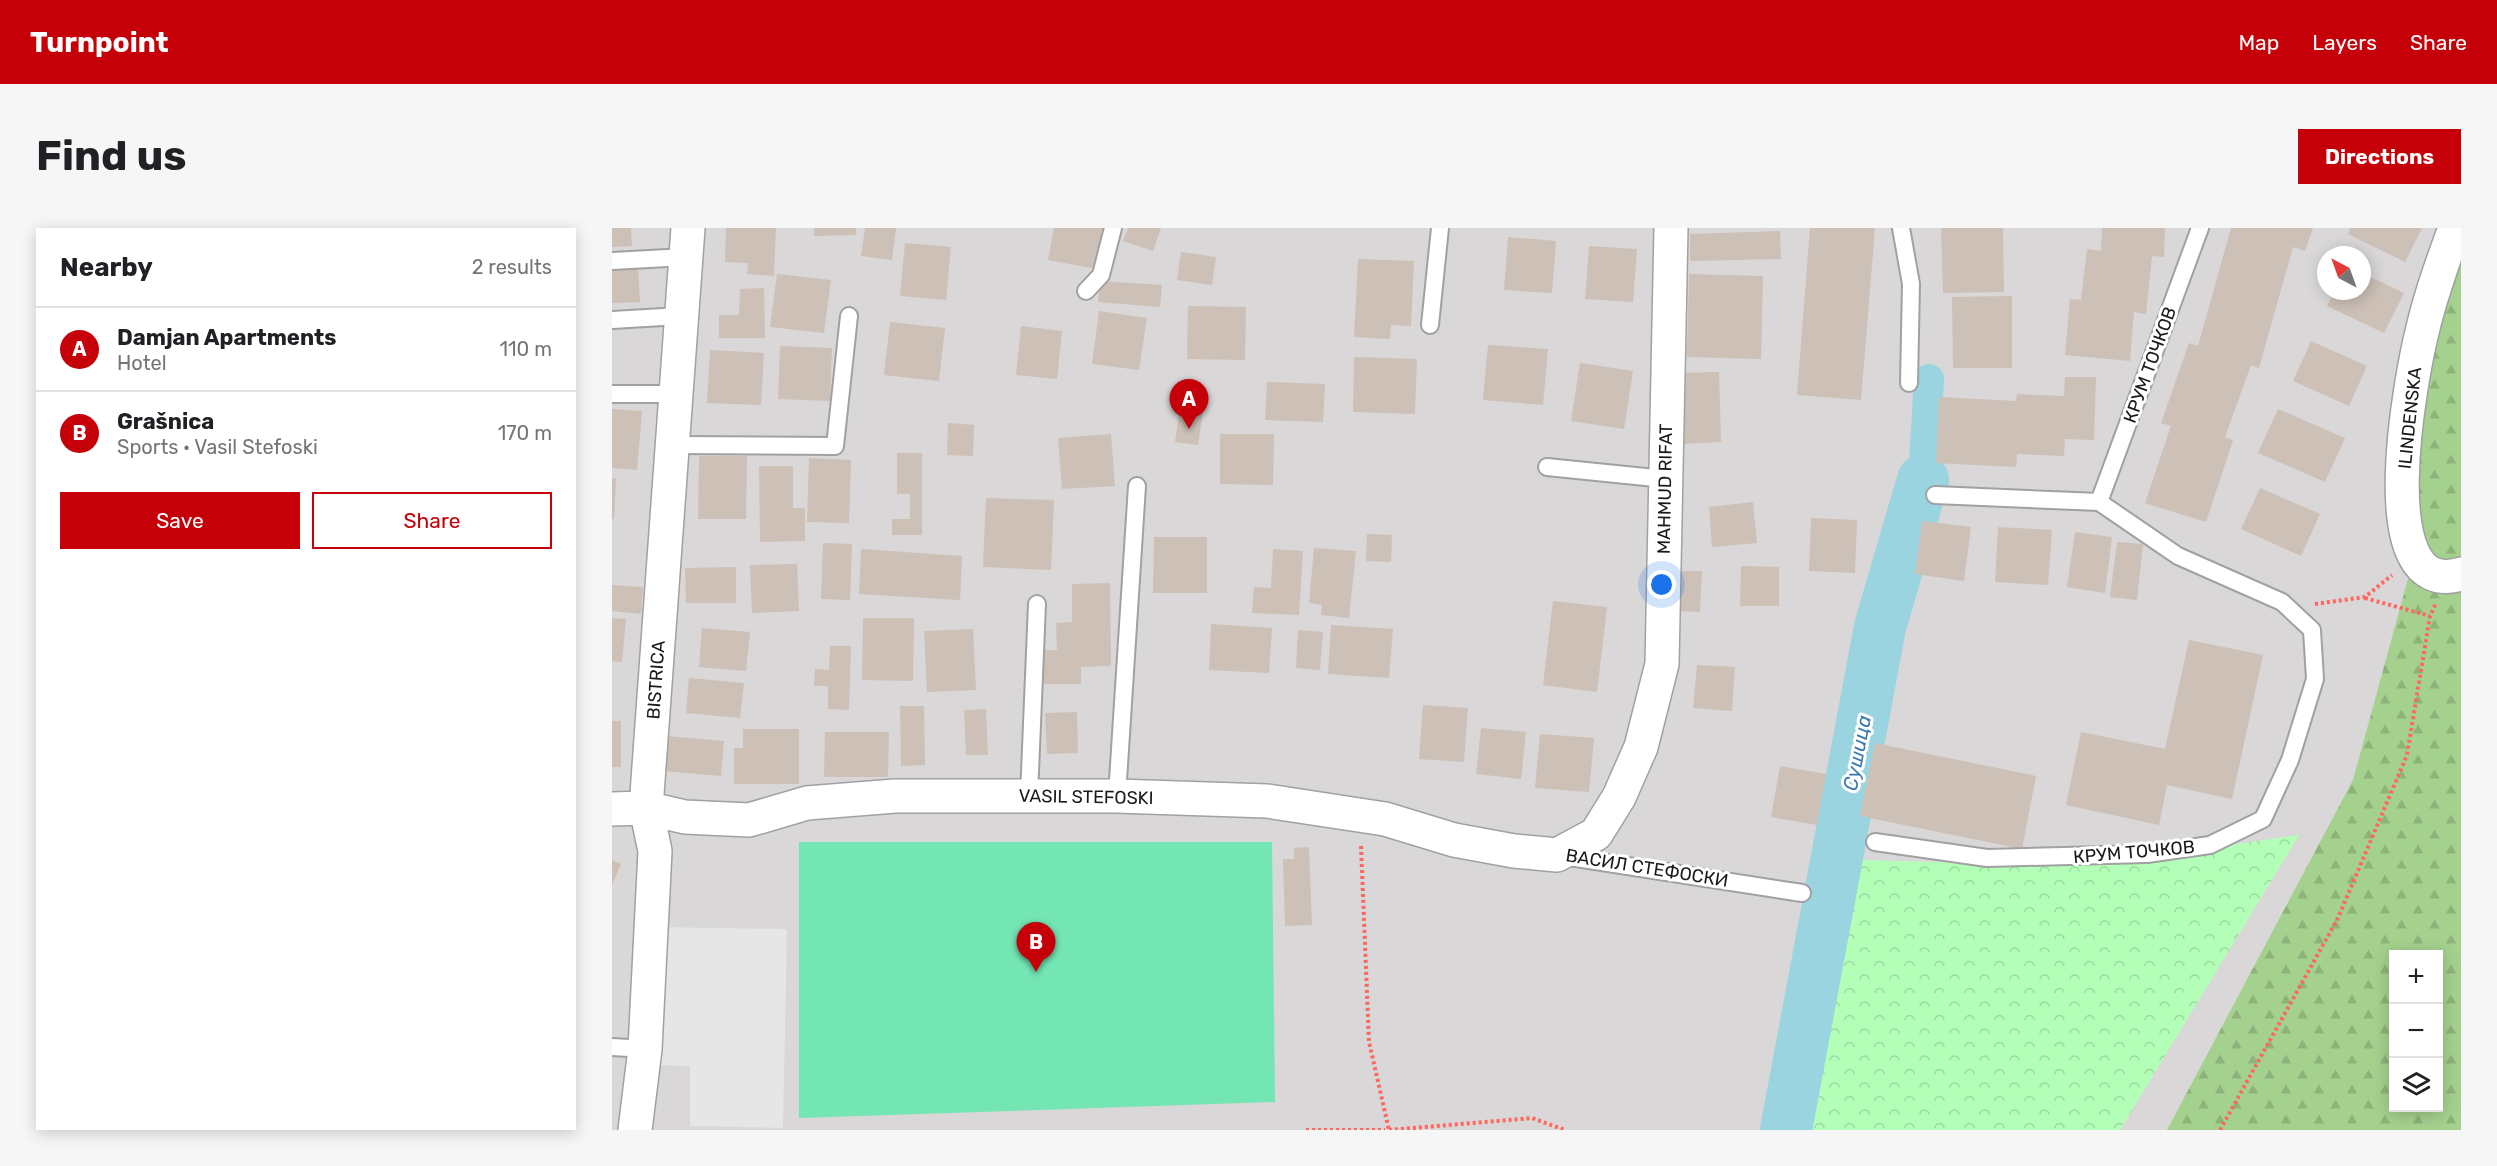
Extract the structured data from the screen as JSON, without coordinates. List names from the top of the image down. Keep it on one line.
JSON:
{"streets":{"street":["ILINDENSKA","MAHMUD RIFAT","BISTRICA","VASIL STEFOSKI","ВАСИЛ СТЕФОСКИ"],"lane":["КРУМ ТОЧКОВ"]},"crossings":[["MAHMUD RIFAT","ВАСИЛ СТЕФОСКИ"],["BISTRICA","VASIL STEFOSKI"],["VASIL STEFOSKI","ВАСИЛ СТЕФОСКИ"]],"water":["Сушица"],"north":"top left","page":{"header":"Turnpoint","nav":["Map","Layers","Share"],"buttons":["Directions",["Save","Share"]],"title":"Find us","heading":["Nearby","2 results"],"list":[{"mark":"A","name":"Damjan Apartments","note":"Hotel","value":"110 m"},{"mark":"B","name":"Grašnica","note":"Sports · Vasil Stefoski","value":"170 m"}],"pins":["A","B"],"map_buttons":["+","−"]}}
